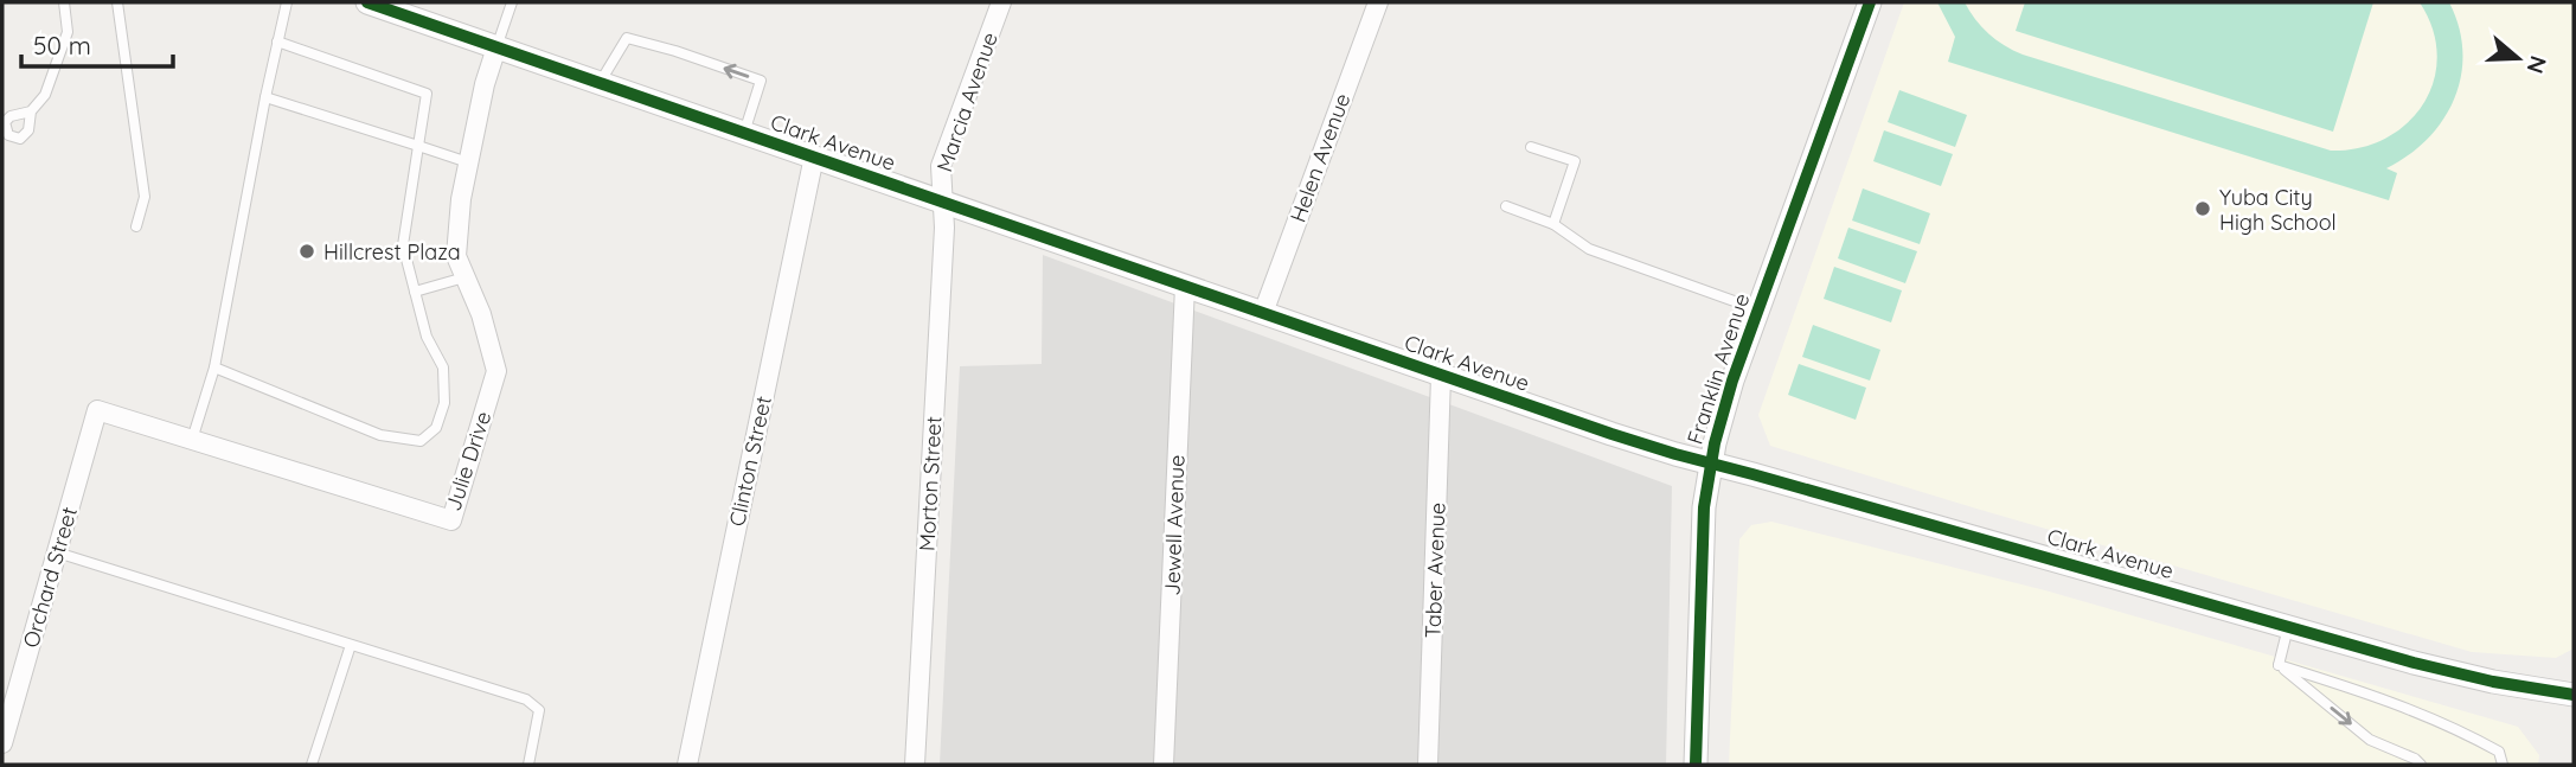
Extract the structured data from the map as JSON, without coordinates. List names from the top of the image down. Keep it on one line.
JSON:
{"streets":{"street":["Marcia Avenue","Clark Avenue","Helen Avenue","Franklin Avenue","Julie Drive","Clinton Street","Morton Street","Jewell Avenue","Taber Avenue","Orchard Street"]},"crossings":[["Marcia Avenue","Clark Avenue"],["Marcia Avenue","Morton Street"],["Clark Avenue","Helen Avenue"],["Clark Avenue","Franklin Avenue"],["Clark Avenue","Julie Drive"],["Clark Avenue","Clinton Street"],["Clark Avenue","Morton Street"],["Clark Avenue","Jewell Avenue"],["Clark Avenue","Taber Avenue"],["Julie Drive","Orchard Street"]],"places":["Yuba City High School","Hillcrest Plaza"],"scale_bar":"50 m","north":"right"}
